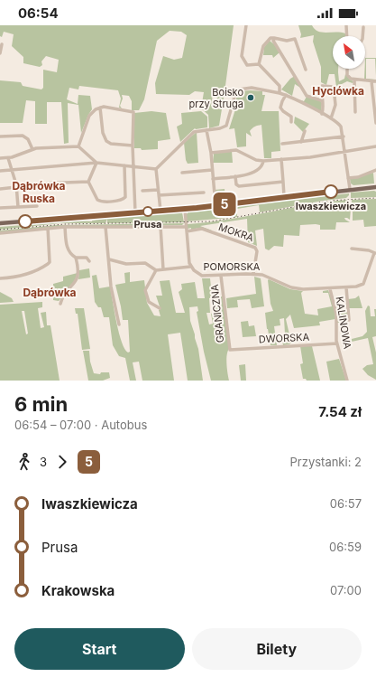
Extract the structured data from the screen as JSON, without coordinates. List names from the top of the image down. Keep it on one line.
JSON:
{"streets":{"street":["MOKRA","POMORSKA","GRANICZNA","KALINOWA","DWORSKA"]},"crossings":[["MOKRA","POMORSKA"],["POMORSKA","GRANICZNA"],["POMORSKA","KALINOWA"],["GRANICZNA","DWORSKA"],["KALINOWA","DWORSKA"]],"districts":["Hyclówka","Dąbrówka Ruska","Dąbrówka"],"places":["Boisko przy Struga","Iwaszkiewicza","Prusa"],"lines":["bus line 5"],"north":"top left","page":{"status":"06:54","on_map":"5","heading":["6 min","06:54 – 07:00 · Autobus","7.54 zł"],"legs":["3","5","Przystanki: 2"],"list":[{"name":"Iwaszkiewicza","value":"06:57"},{"name":"Prusa","value":"06:59"},{"name":"Krakowska","value":"07:00"}],"buttons":["Start","Bilety"]}}
